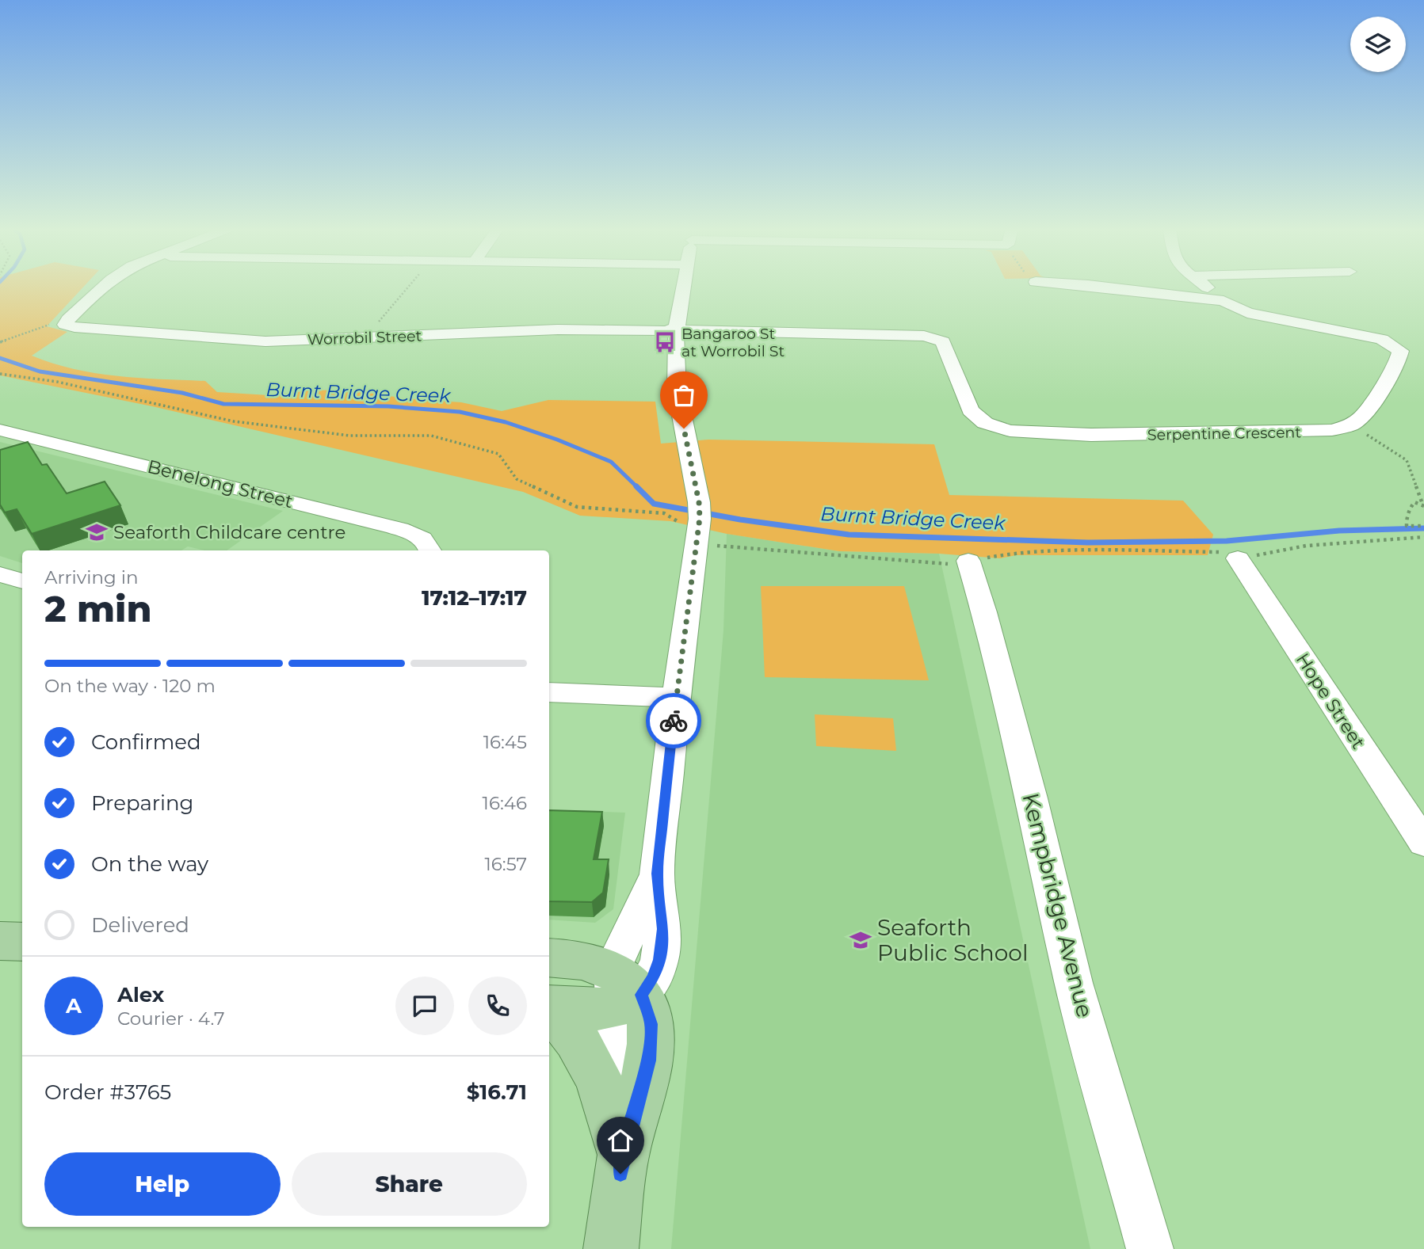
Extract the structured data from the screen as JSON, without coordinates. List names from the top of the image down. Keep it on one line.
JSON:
{"streets":{"street":["Worrobil Street","Serpentine Crescent","Benelong Street","Hope Street","Kempbridge Avenue"]},"crossings":[["Worrobil Street","Serpentine Crescent"]],"water":["Burnt Bridge Creek"],"places":{"bus stop":["Bangaroo St at Worrobil St"],"school or university":["Seaforth Childcare centre","Seaforth Public School"]},"page":{"heading":["2 min","Arriving in","17:12–17:17"],"panel":["Alex","Courier · 4.7","Order #3765","$16.71"],"bar":"On the way · 120 m","list":[["Confirmed","16:45"],["Preparing","16:46"],["On the way","16:57"],"Delivered"],"round":"A","buttons":["Help","Share"]}}
